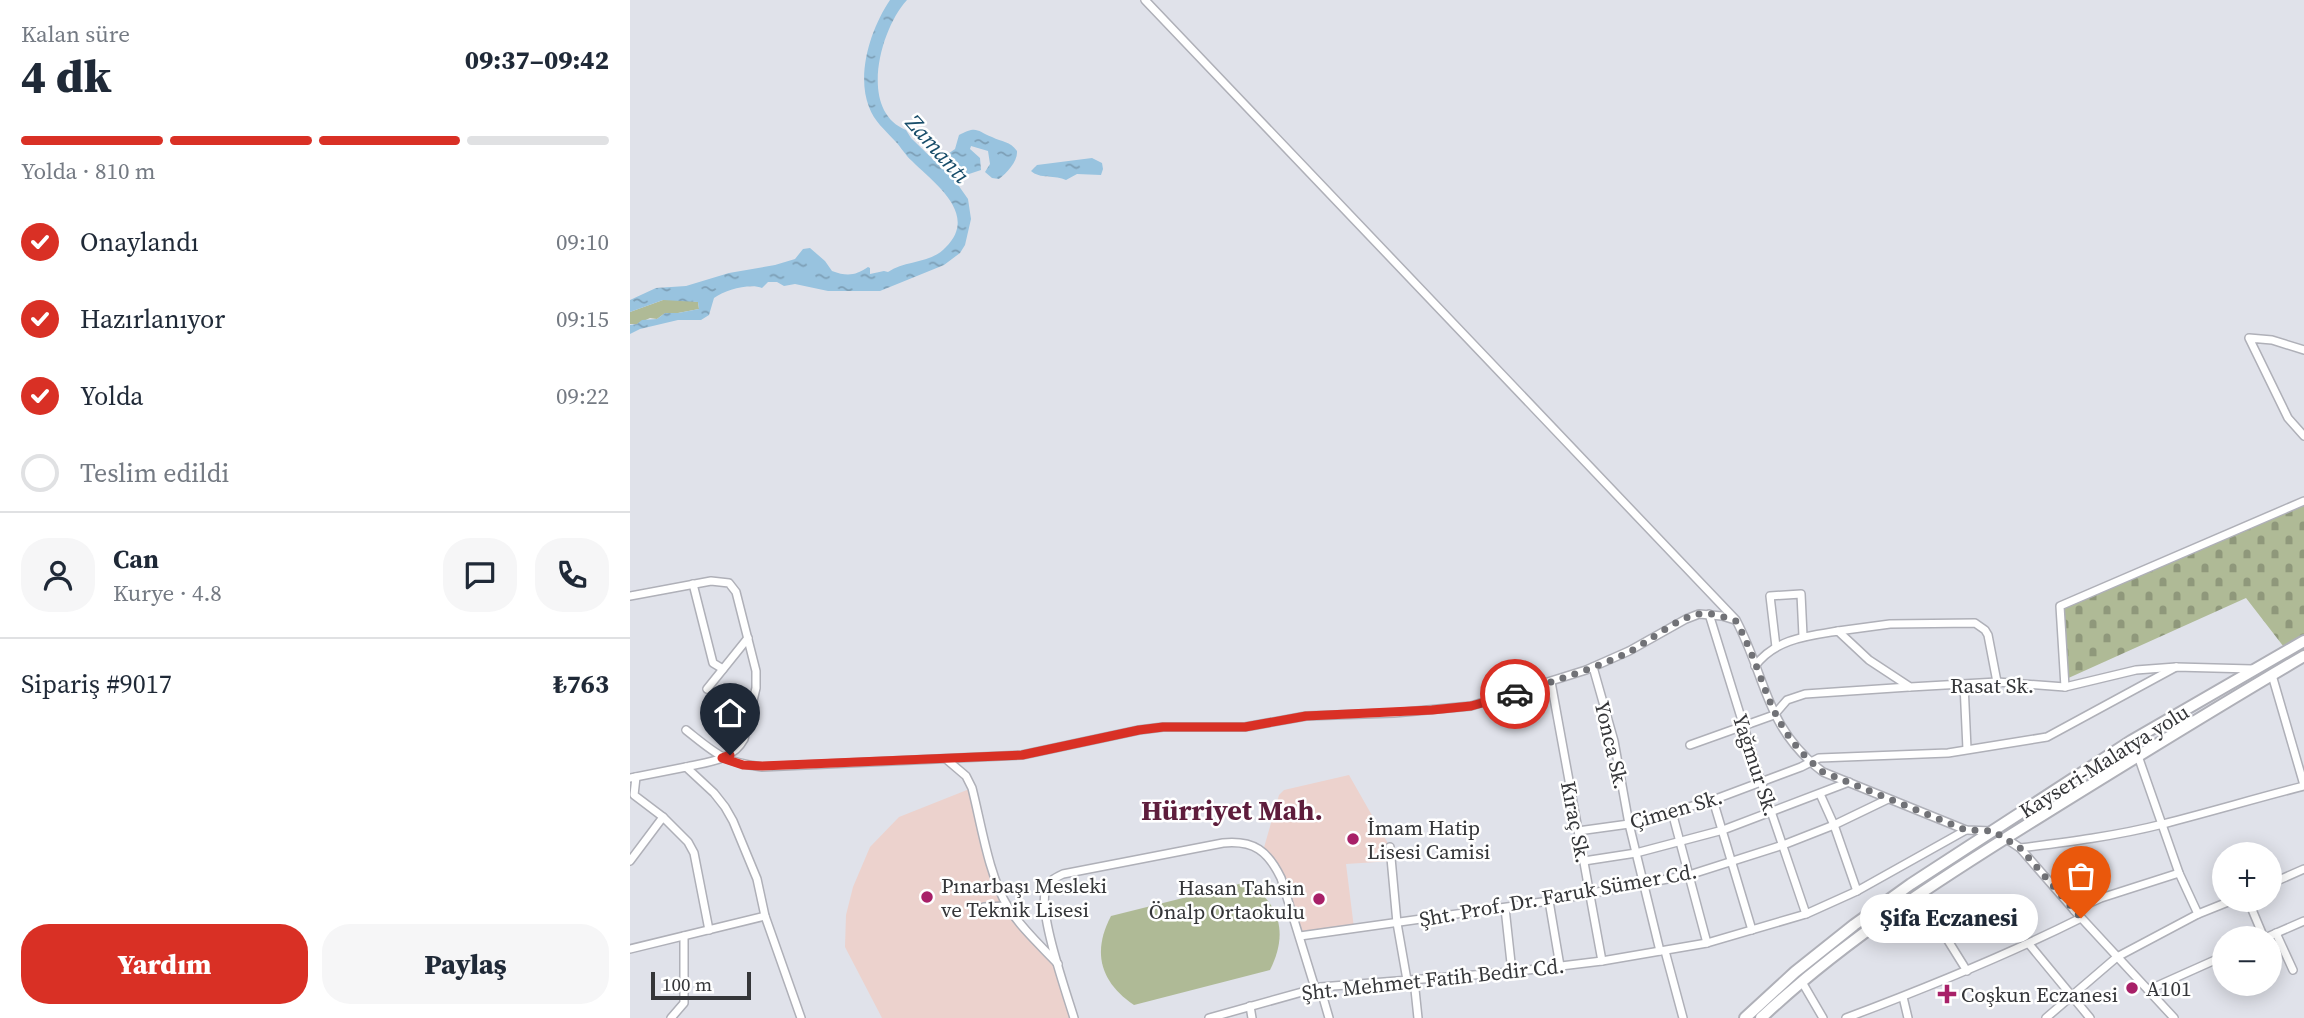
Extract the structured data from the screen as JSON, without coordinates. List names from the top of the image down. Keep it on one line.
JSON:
{"streets":{"highway":["Kayseri-Malatya yolu"],"street":["Rasat Sk.","Yonca Sk.","Yağmur Sk.","Çimen Sk.","Kıraç Sk.","Şht. Prof. Dr. Faruk Sümer Cd.","Şht. Mehmet Fatih Bedir Cd."]},"crossings":[["Rasat Sk.","Kayseri-Malatya yolu"],["Rasat Sk.","Yağmur Sk."],["Rasat Sk.","Çimen Sk."],["Yonca Sk.","Çimen Sk."],["Yonca Sk.","Şht. Prof. Dr. Faruk Sümer Cd."],["Yonca Sk.","Şht. Mehmet Fatih Bedir Cd."],["Yağmur Sk.","Çimen Sk."],["Yağmur Sk.","Şht. Prof. Dr. Faruk Sümer Cd."],["Yağmur Sk.","Şht. Mehmet Fatih Bedir Cd."],["Çimen Sk.","Kıraç Sk."],["Kıraç Sk.","Şht. Prof. Dr. Faruk Sümer Cd."],["Kıraç Sk.","Şht. Mehmet Fatih Bedir Cd."]],"districts":["Hürriyet Mah."],"water":["Zamantı"],"places":{"other":["İmam Hatip Lisesi Camisi","Pınarbaşı Mesleki ve Teknik Lisesi","Hasan Tahsin Önalp Ortaokulu","Şifa Eczanesi","A101"],"health":["Coşkun Eczanesi"]},"scale_bar":"100 m","page":{"heading":["4 dk","Kalan süre","09:37–09:42"],"panel":["Can","Kurye · 4.8","Sipariş #9017","₺763"],"bar":"Yolda · 810 m","list":[["Onaylandı","09:10"],["Hazırlanıyor","09:15"],["Yolda","09:22"],"Teslim edildi"],"map_buttons":["+","−"],"bubble":"Şifa Eczanesi","buttons":["Yardım","Paylaş"],"scale":"100 m"}}
